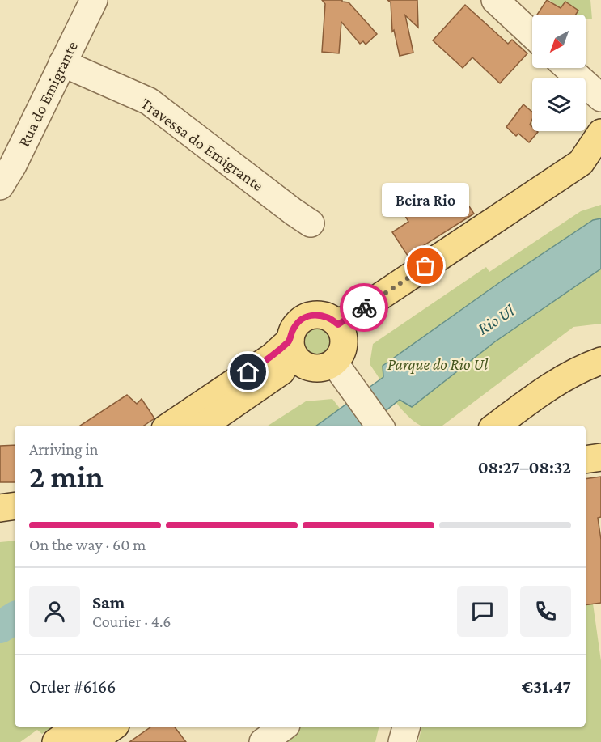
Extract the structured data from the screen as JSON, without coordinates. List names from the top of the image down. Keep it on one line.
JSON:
{"streets":{"street":["Rua do Emigrante","Travessa do Emigrante"]},"crossings":[["Rua do Emigrante","Travessa do Emigrante"]],"water":["Rio Ul"],"parks":["Parque do Rio Ul"],"places":["Beira Rio"],"north":"bottom left","page":{"bubble":"Beira Rio","heading":["2 min","Arriving in","08:27–08:32"],"panel":["Sam","Courier · 4.6","Order #6166","€31.47"],"bar":"On the way · 60 m"}}
